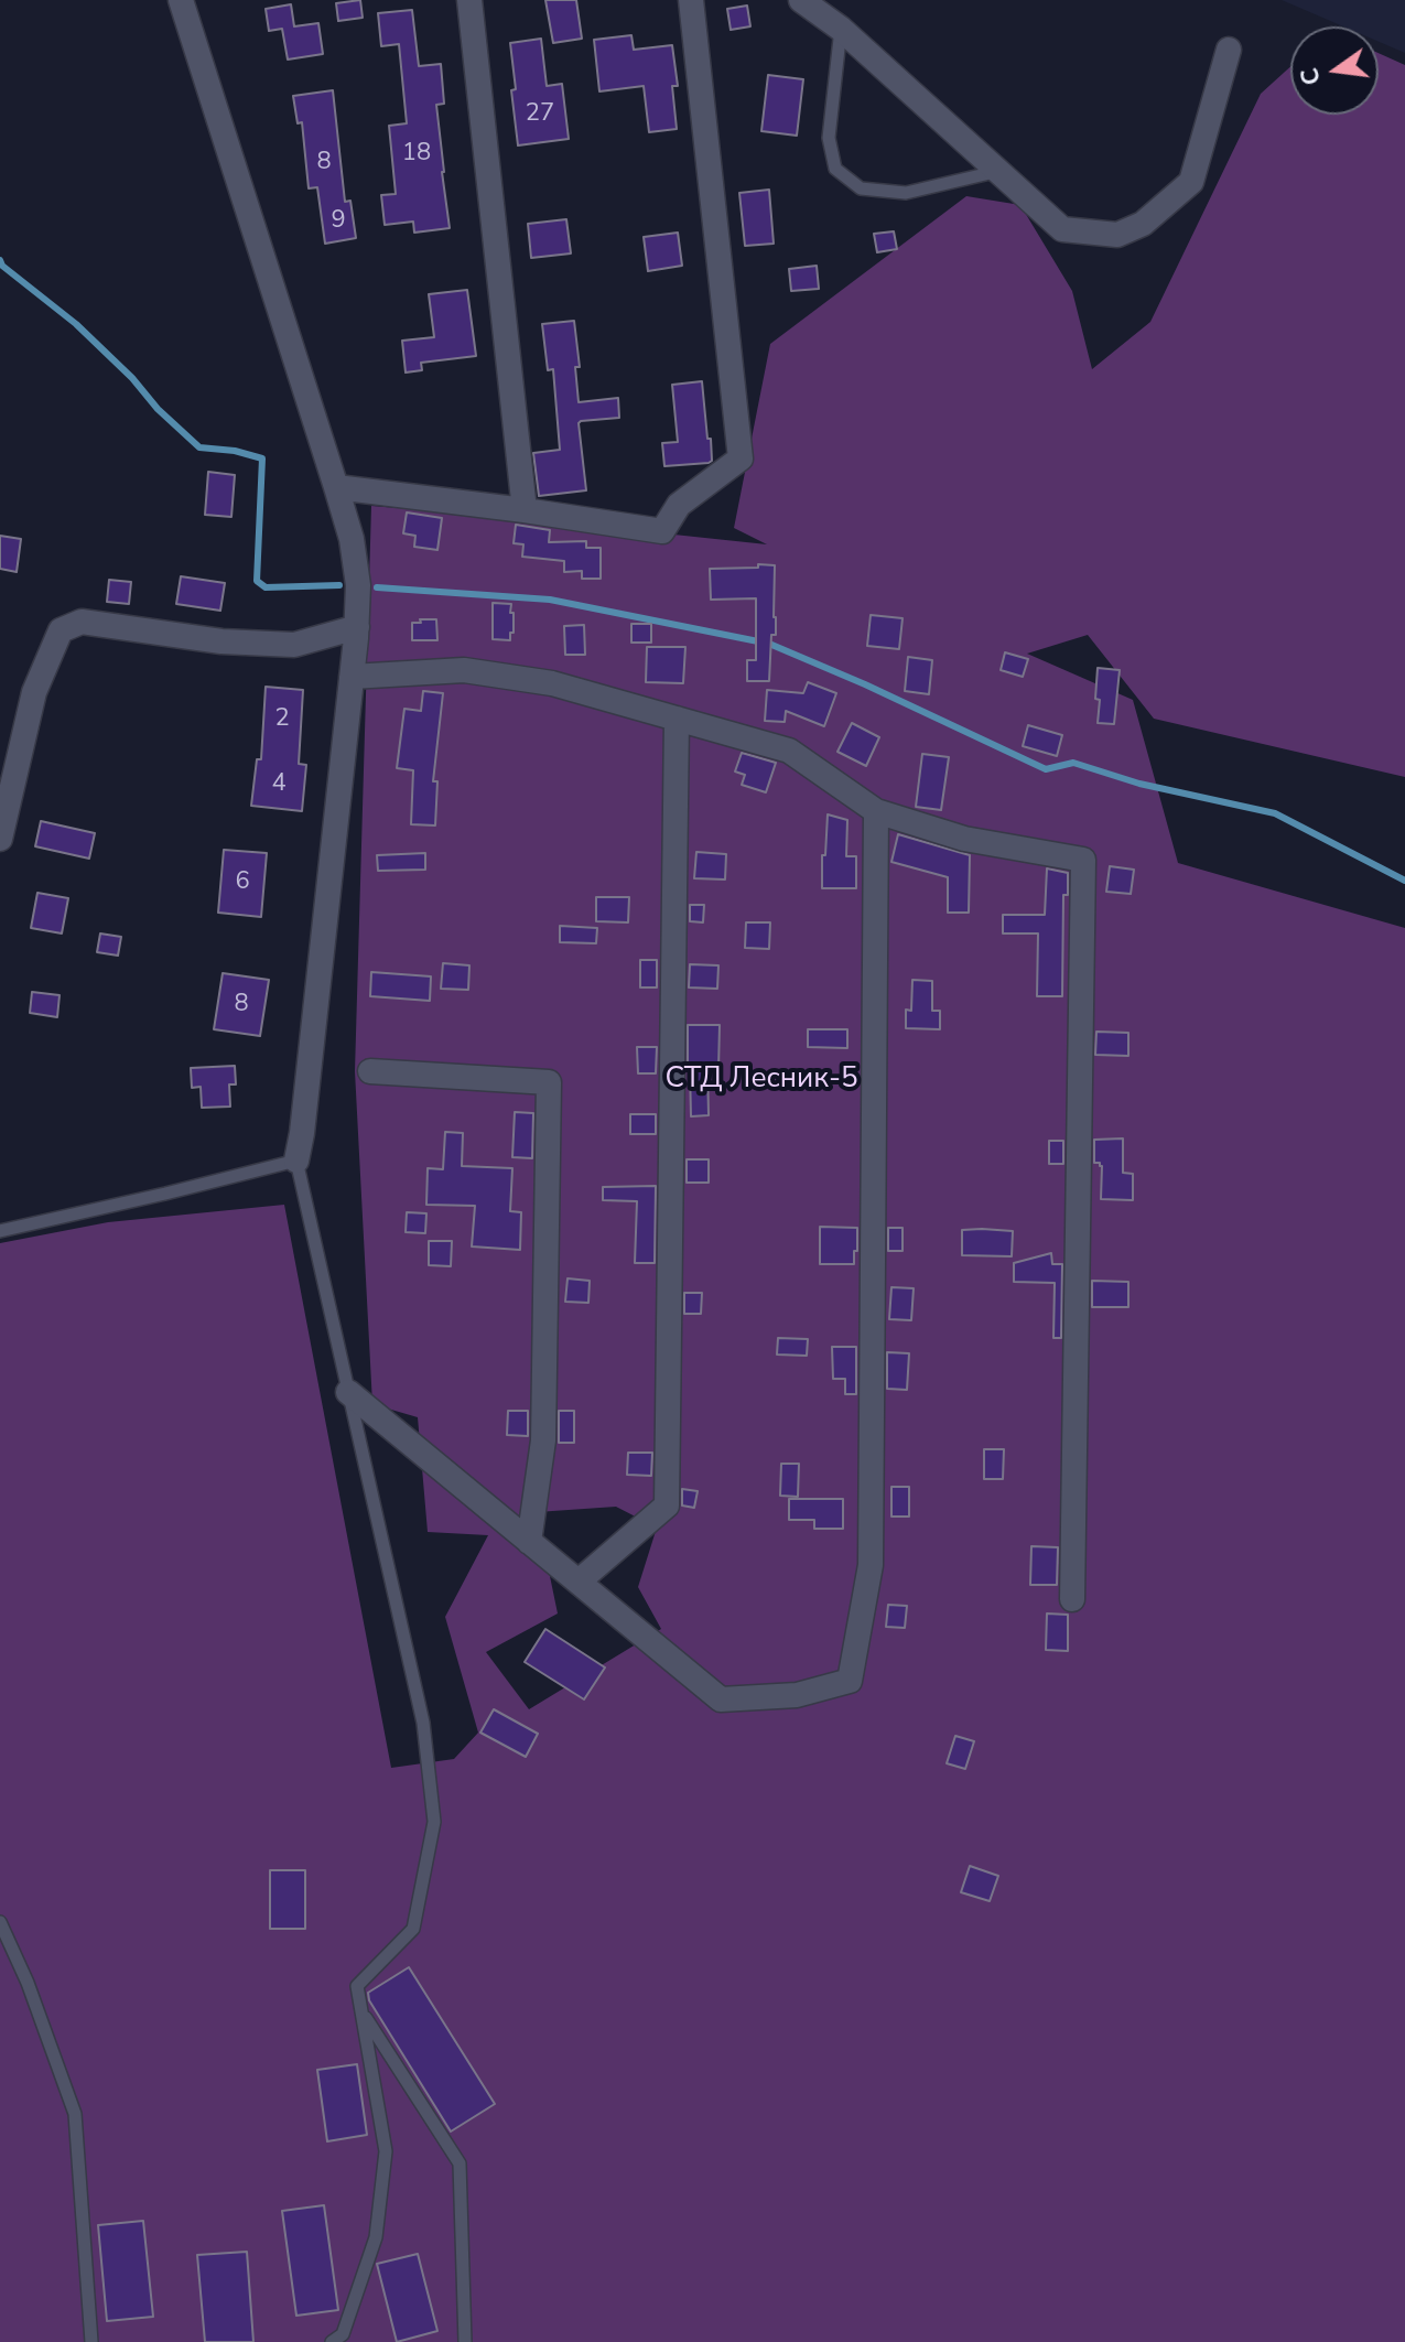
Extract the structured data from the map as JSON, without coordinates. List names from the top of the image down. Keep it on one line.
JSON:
{"parks":["СТД Лесник-5"],"house_numbers":["27","18","8","9","2","4","6","8"],"north":"left"}
